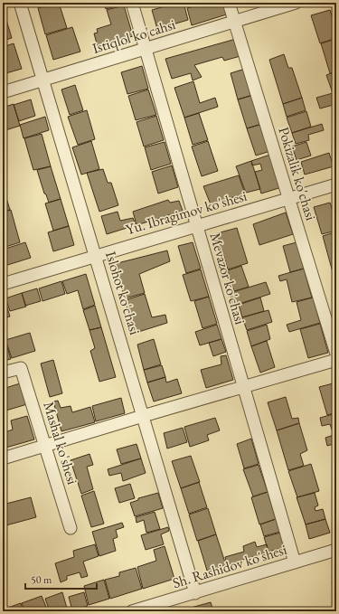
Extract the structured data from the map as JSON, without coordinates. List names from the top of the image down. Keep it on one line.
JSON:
{"streets":{"street":["Istiqlol ko'cahsi","Pokizalik ko'chasi","Yu. Ibragimov ko'shesi","Mevazor ko'chasi","Islohot ko'chasi","Mashal ko'shesi","Sh. Rashidov ko'shesi"]},"crossings":[["Istiqlol ko'cahsi","Pokizalik ko'chasi"],["Istiqlol ko'cahsi","Mevazor ko'chasi"],["Istiqlol ko'cahsi","Islohot ko'chasi"],["Pokizalik ko'chasi","Yu. Ibragimov ko'shesi"],["Yu. Ibragimov ko'shesi","Mevazor ko'chasi"],["Yu. Ibragimov ko'shesi","Islohot ko'chasi"],["Mevazor ko'chasi","Sh. Rashidov ko'shesi"],["Islohot ko'chasi","Sh. Rashidov ko'shesi"]],"scale_bar":"50 m"}
